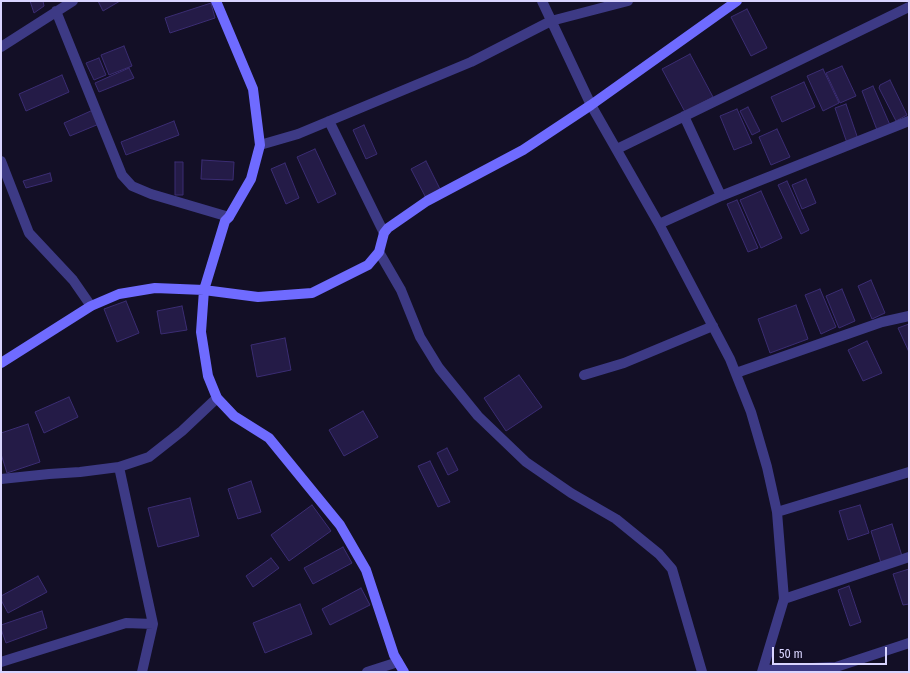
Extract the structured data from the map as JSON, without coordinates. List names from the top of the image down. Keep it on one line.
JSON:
{"scale_bar":"50 m"}
